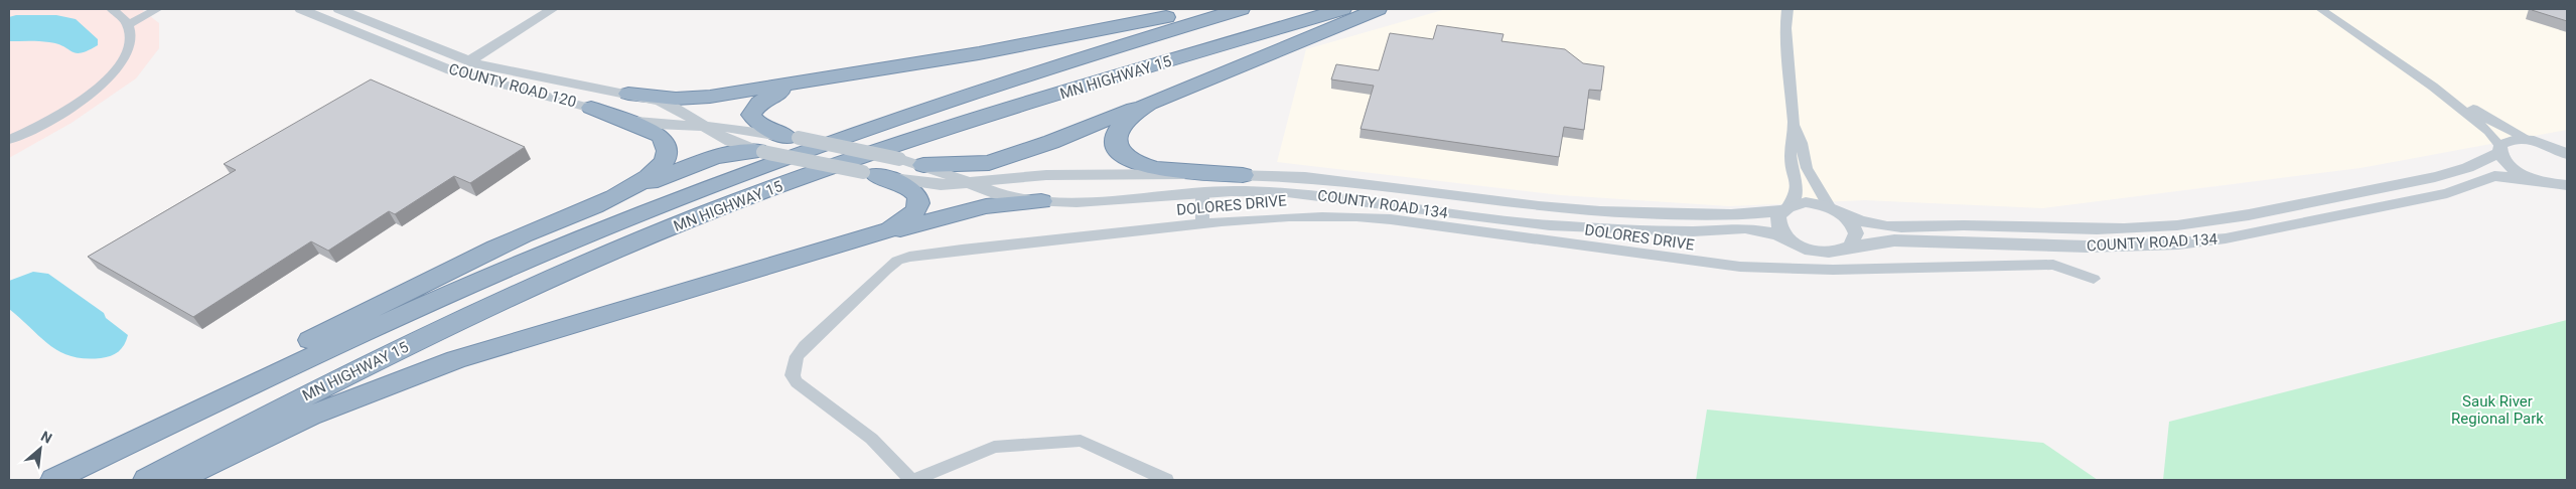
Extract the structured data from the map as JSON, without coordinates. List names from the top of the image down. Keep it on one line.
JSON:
{"streets":{"highway":["MN HIGHWAY 15"],"street":["COUNTY ROAD 120","COUNTY ROAD 134","DOLORES DRIVE"]},"crossings":[["COUNTY ROAD 120","COUNTY ROAD 134"]],"parks":["Sauk River Regional Park"],"north":"top right"}
